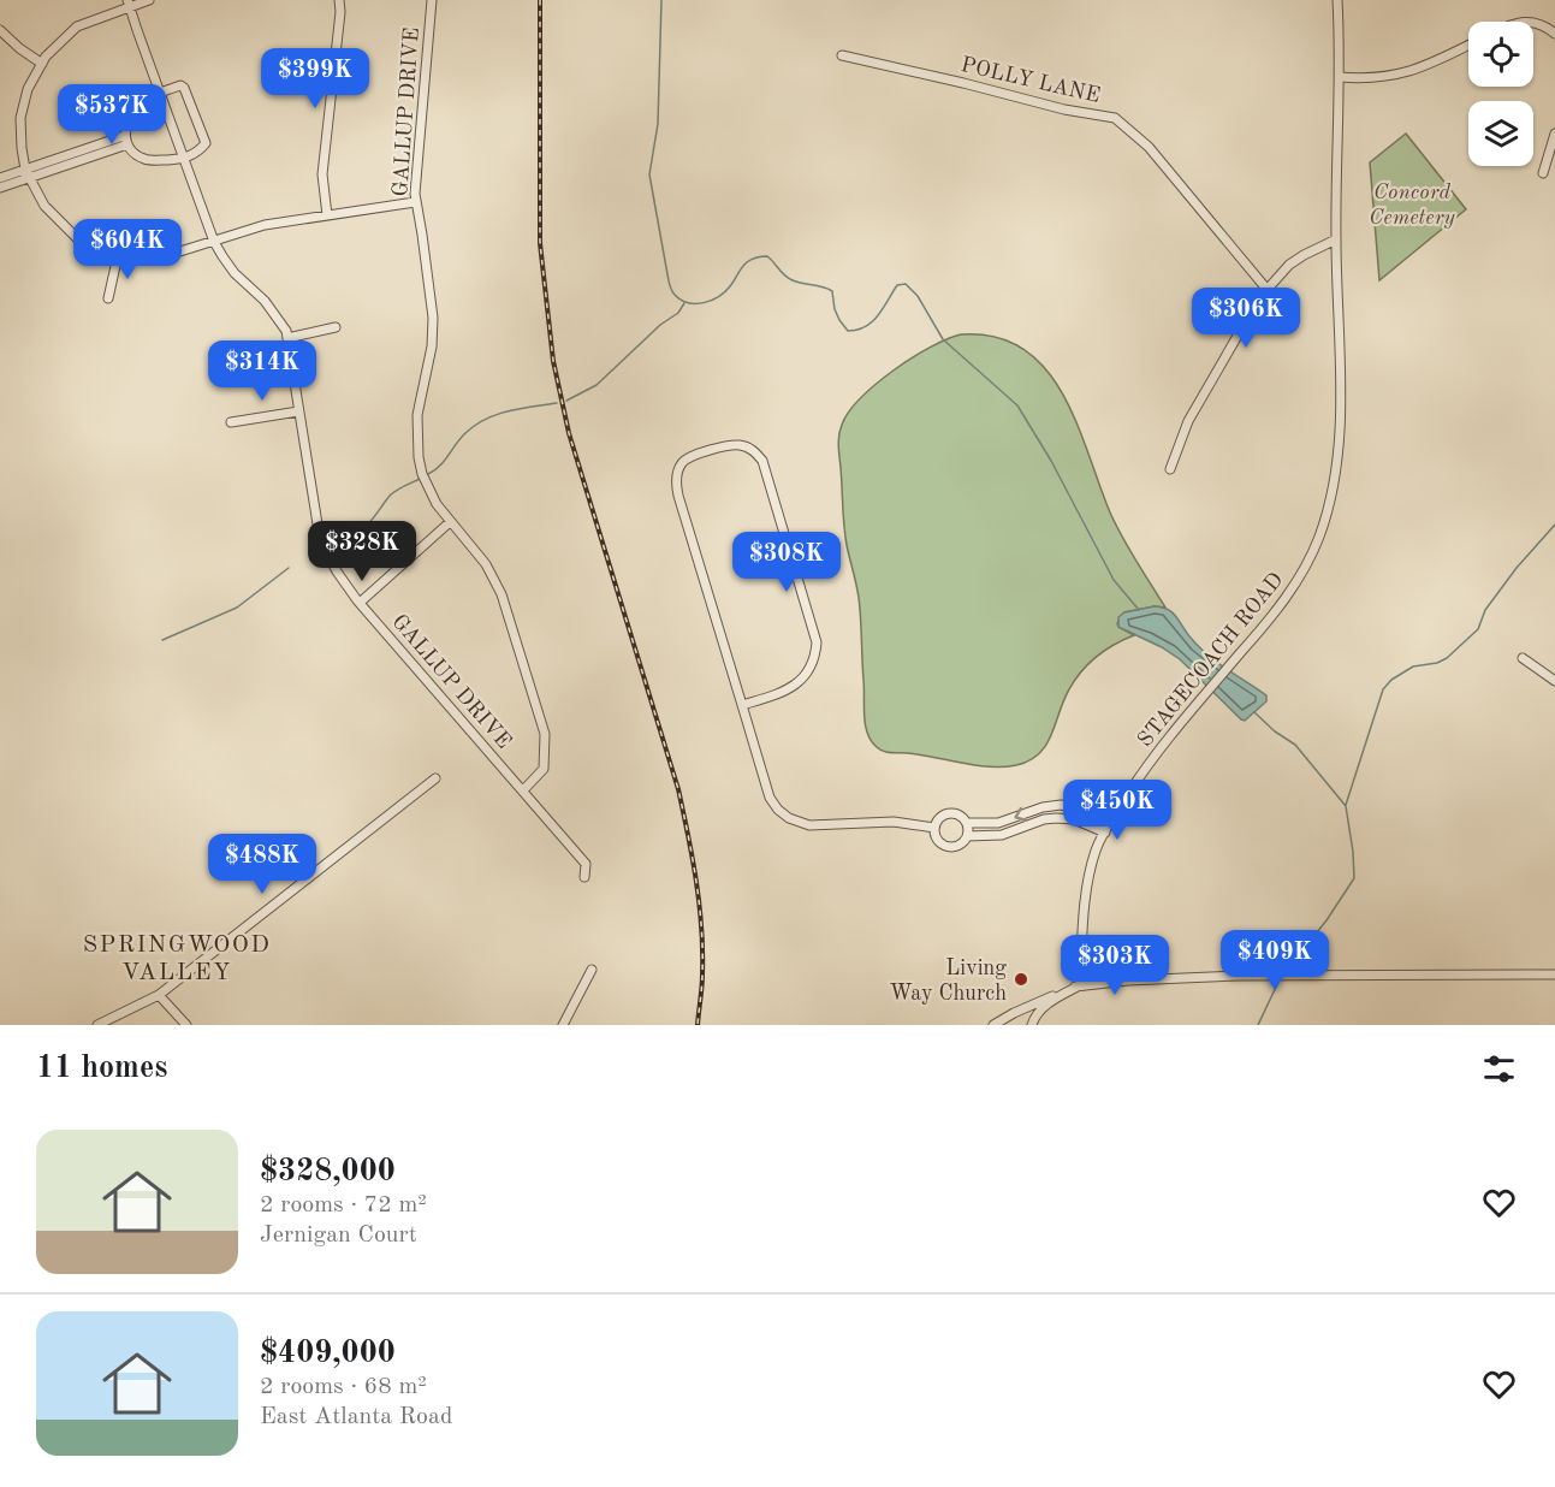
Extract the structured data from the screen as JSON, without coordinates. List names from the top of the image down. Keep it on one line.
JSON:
{"streets":{"street":["POLLY LANE","GALLUP DRIVE","STAGECOACH ROAD"]},"districts":["SPRINGWOOD VALLEY"],"parks":["Concord Cemetery"],"places":["Living Way Church"],"page":{"price":["$399K","$537K","$604K","$306K","$314K","$328K","$308K","$450K","$488K","$409K","$303K"],"heading":"11 homes","list":[{"name":"$328,000","note":"2 rooms · 72 m² · Jernigan Court"},{"name":"$409,000","note":"2 rooms · 68 m² · East Atlanta Road"}]}}
